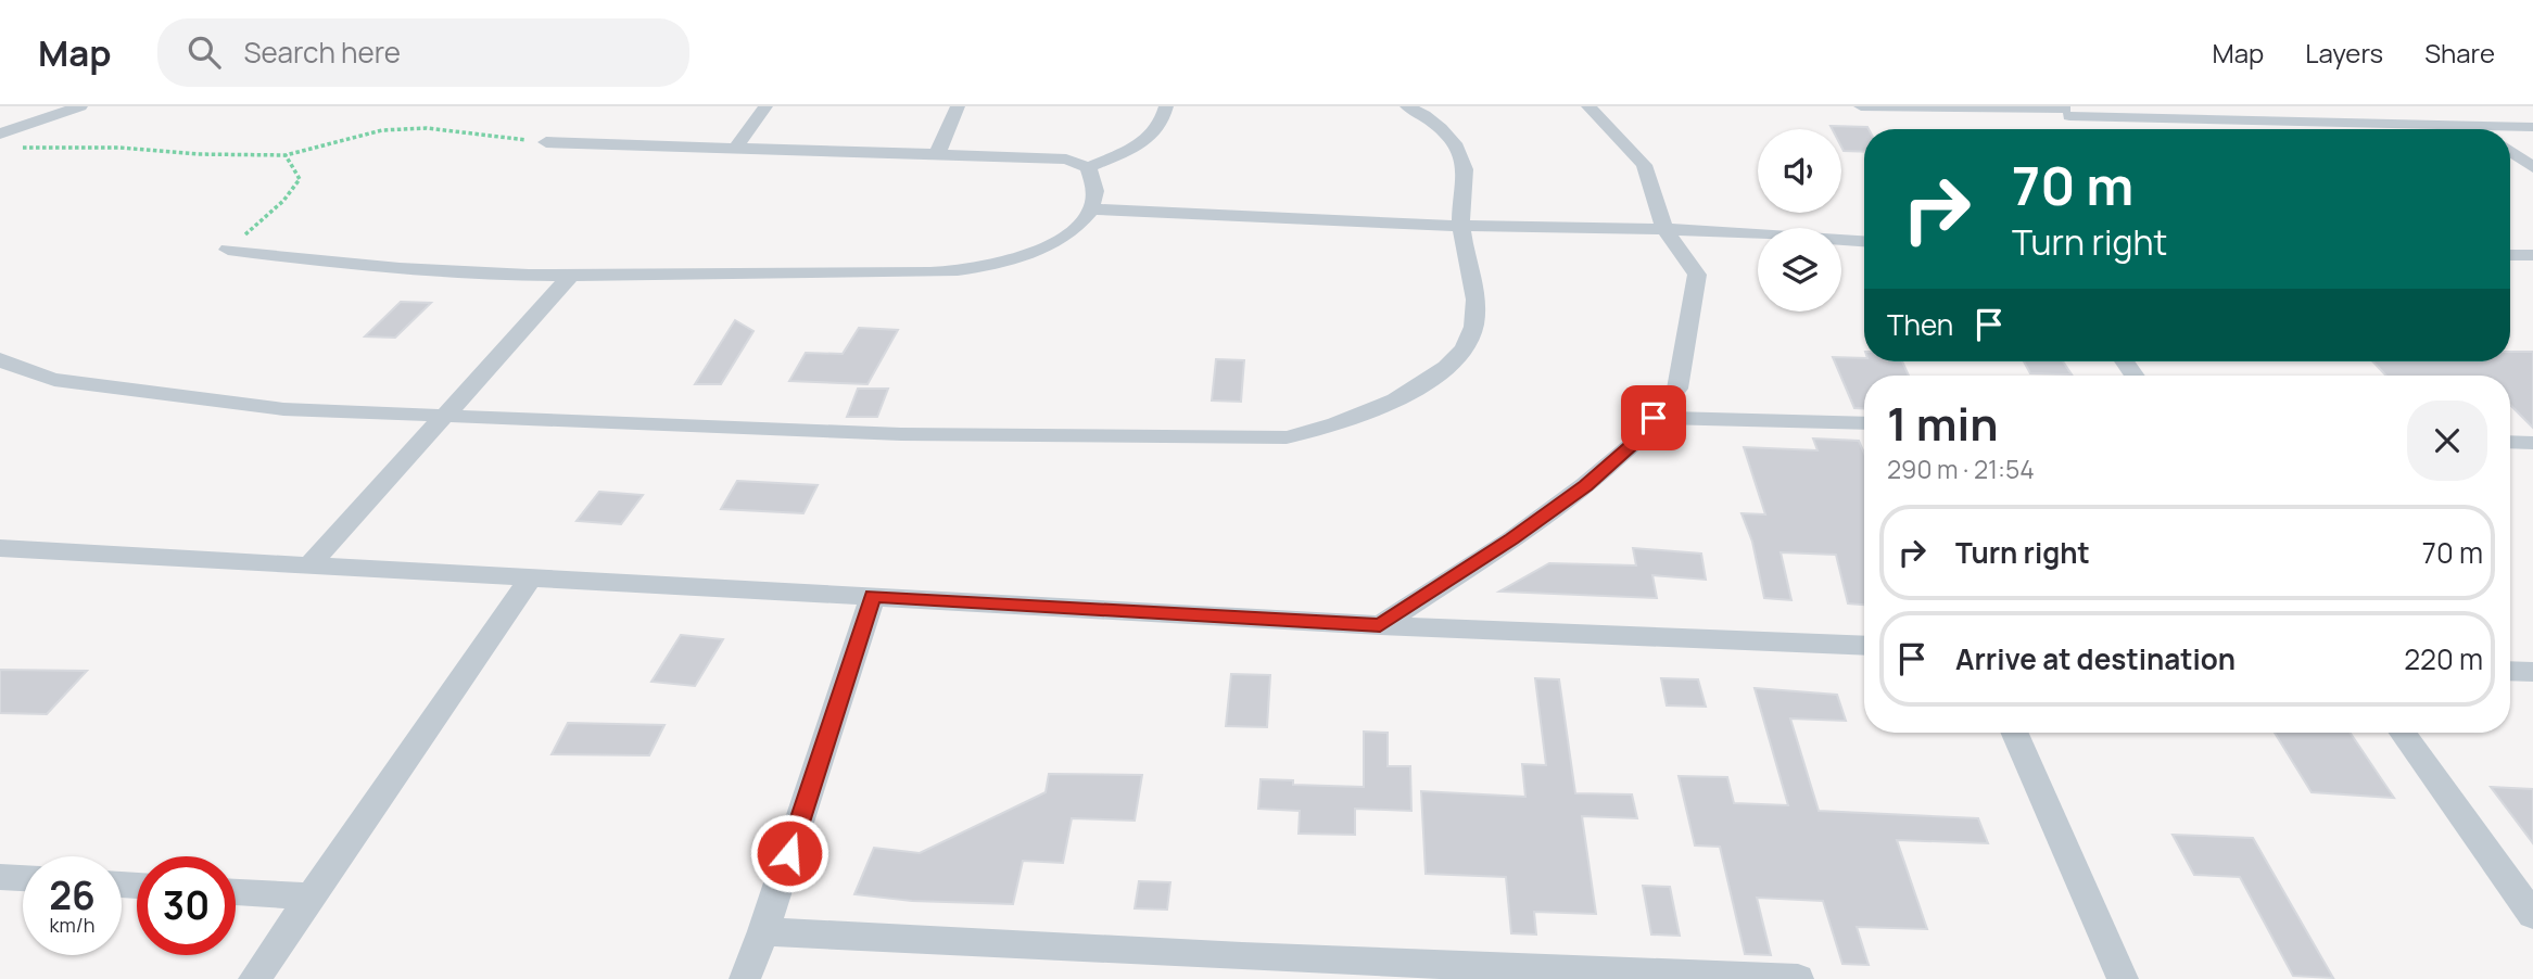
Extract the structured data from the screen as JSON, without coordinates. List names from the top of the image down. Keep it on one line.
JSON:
{"page":{"header":"Map","search":"Search here","nav":["Map","Layers","Share"],"turn":["70 m","Turn right"],"then":"Then","heading":["1 min","290 m · 21:54"],"list":[{"name":"Turn right","value":"70 m"},{"name":"Arrive at destination","value":"220 m"}],"speed":"26 km/h","limit":"30"}}
